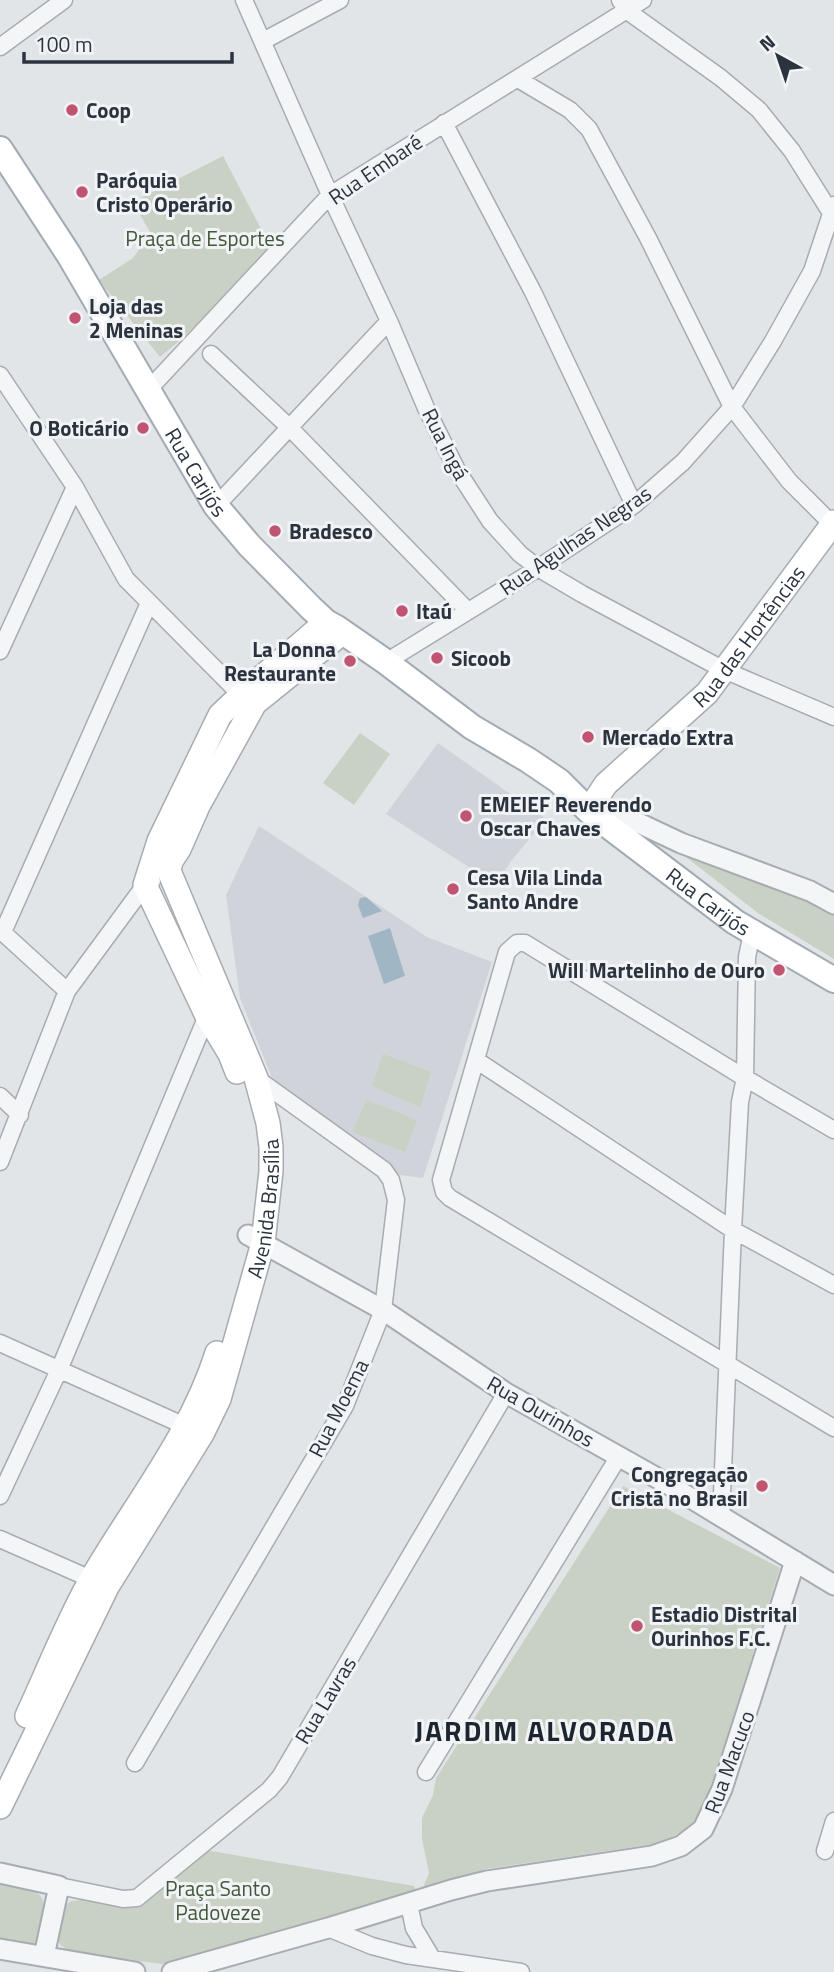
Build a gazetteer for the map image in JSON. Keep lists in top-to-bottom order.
{
  "streets": {
    "main road": ["Rua Carijós", "Rua das Hortências", "Avenida Brasília"],
    "street": [
      "Rua Embaré",
      "Rua Ingá",
      "Rua Agulhas Negras",
      "Rua Moema",
      "Rua Ourinhos",
      "Rua Lavras",
      "Rua Macuco"
    ]
  },
  "crossings": [
    ["Rua Embaré", "Rua Ingá"],
    ["Rua Embaré", "Rua Carijós"],
    ["Rua Ingá", "Rua Agulhas Negras"],
    ["Rua Ingá", "Rua das Hortências"],
    ["Rua Carijós", "Rua Agulhas Negras"],
    ["Rua Carijós", "Rua das Hortências"],
    ["Avenida Brasília", "Rua Moema"],
    ["Avenida Brasília", "Rua Ourinhos"],
    ["Rua Moema", "Rua Ourinhos"],
    ["Rua Ourinhos", "Rua Lavras"],
    ["Rua Ourinhos", "Rua Macuco"]
  ],
  "districts": ["JARDIM ALVORADA"],
  "parks": ["Praça de Esportes", "Praça Santo Padoveze"],
  "places": [
    "Coop",
    "Paróquia Cristo Operário",
    "Loja das 2 Meninas",
    "O Boticário",
    "Bradesco",
    "Itaú",
    "Sicoob",
    "La Donna Restaurante",
    "Mercado Extra",
    "EMEIEF Reverendo Oscar Chaves",
    "Cesa Vila Linda Santo Andre",
    "Will Martelinho de Ouro",
    "Congregação Cristã no Brasil",
    "Estadio Distrital Ourinhos F.C."
  ],
  "scale_bar": "100 m",
  "north": "top left"
}
